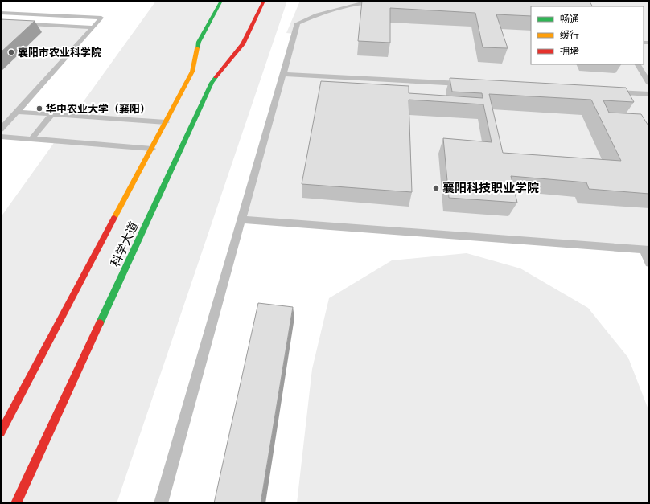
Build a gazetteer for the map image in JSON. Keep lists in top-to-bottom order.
{
  "streets": {
    "main road": ["科学大道"]
  },
  "places": ["襄阳市农业科学院", "华中农业大学（襄阳）", "襄阳科技职业学院"],
  "legend": ["畅通", "缓行", "拥堵"]
}
